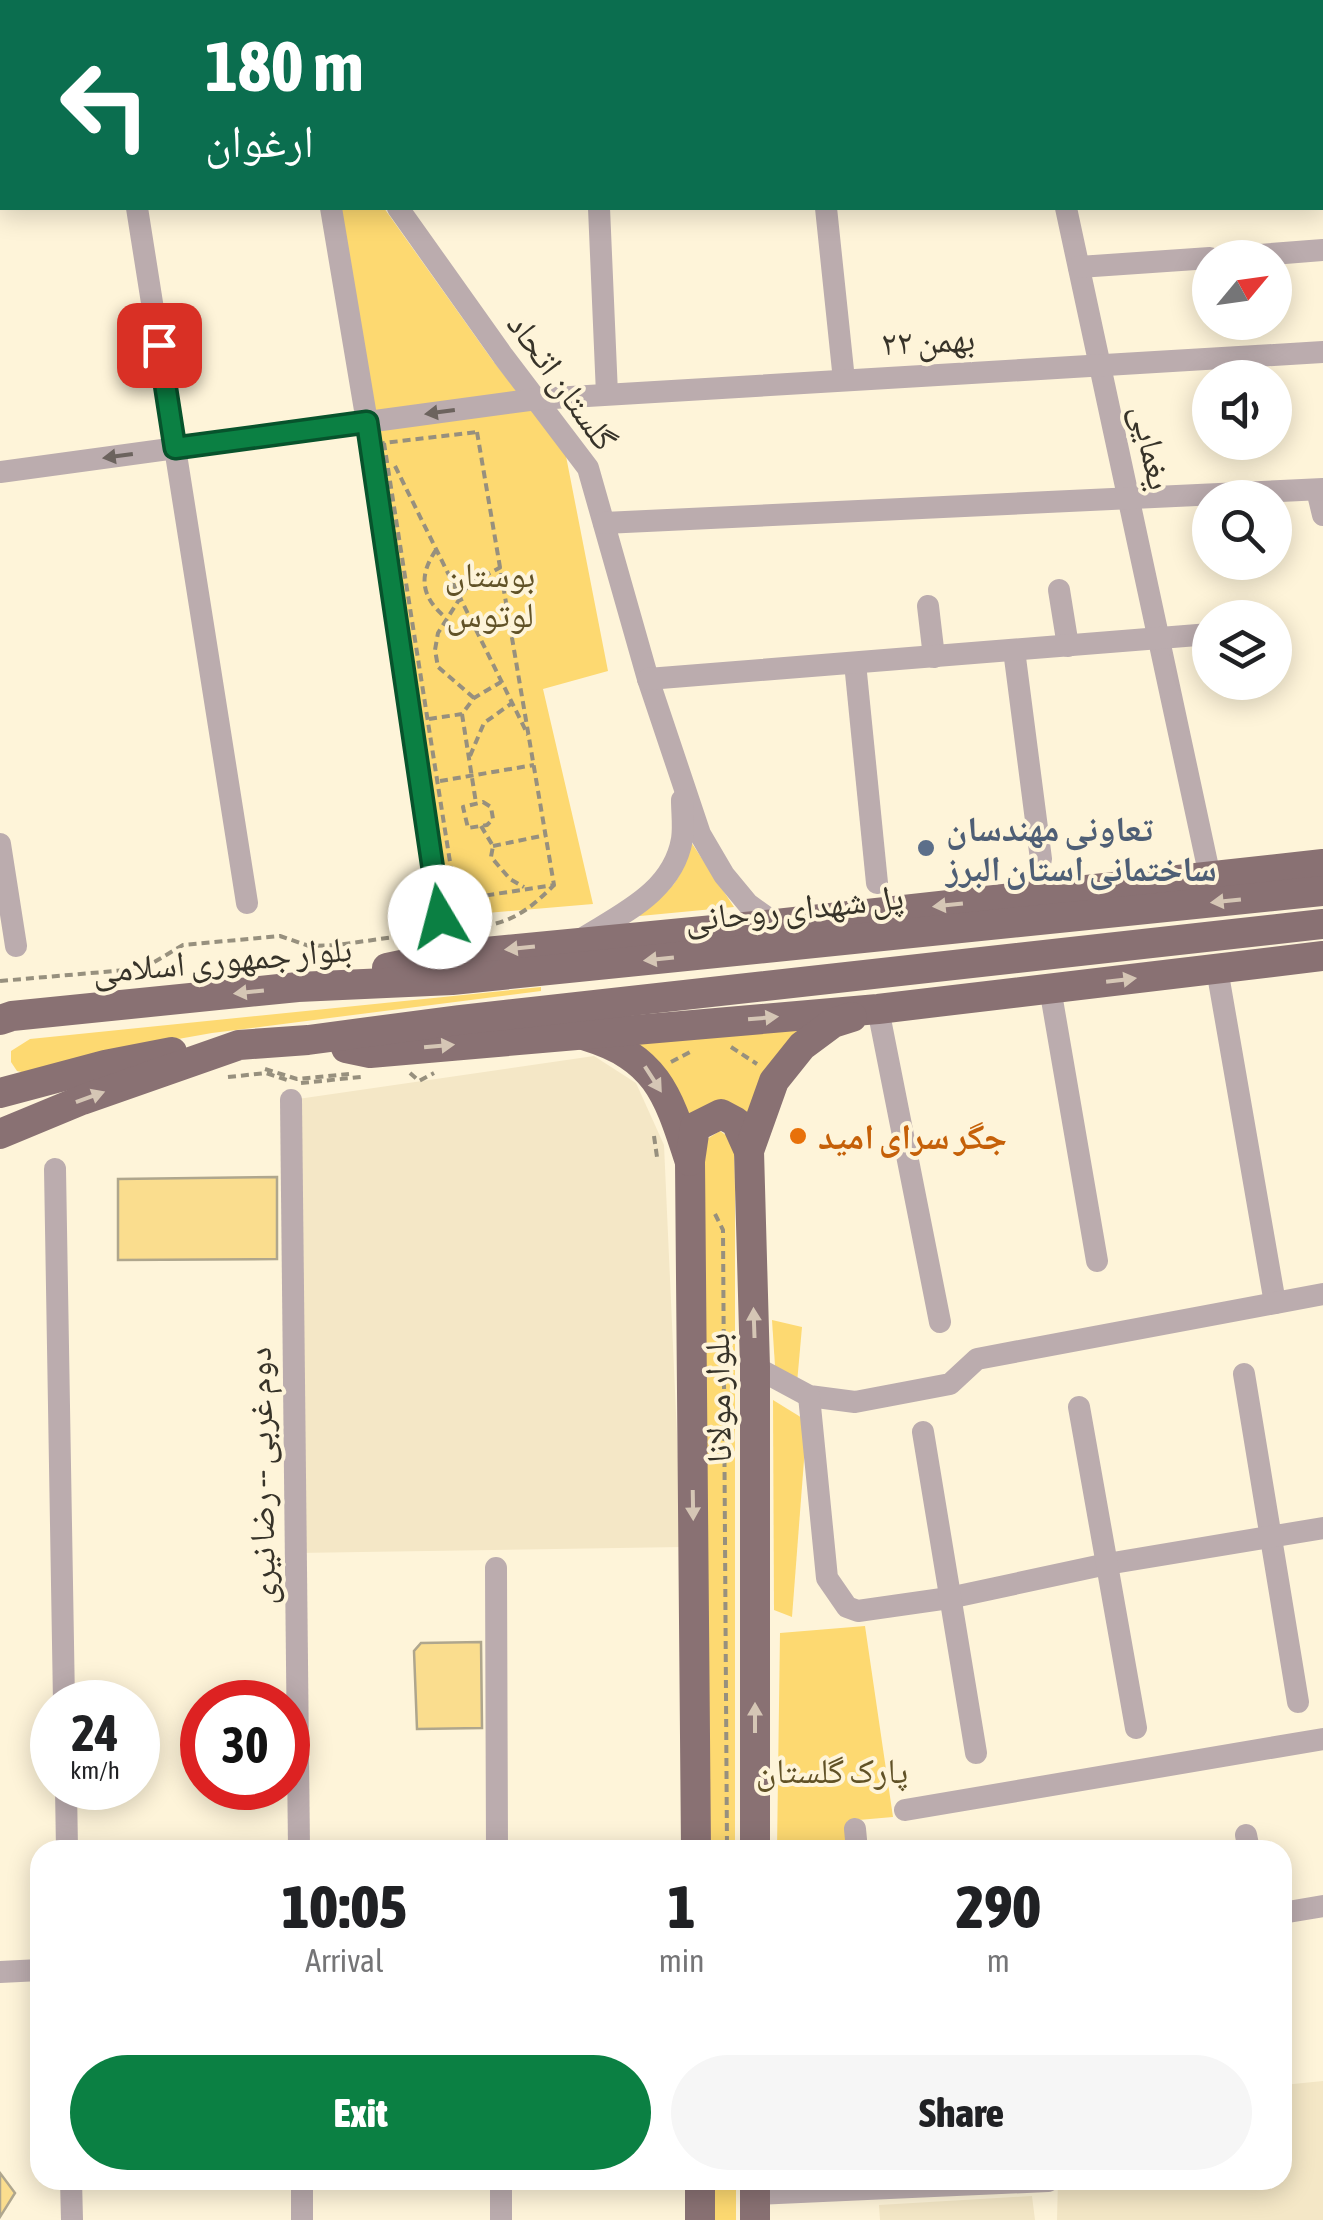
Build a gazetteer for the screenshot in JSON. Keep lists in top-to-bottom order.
{
  "streets": {
    "main road": ["پل شهدای روحانی", "بلوار جمهوری اسلامی", "بلوار مولانا"],
    "street": [
      "۲۲ بهمن",
      "گلستان اتحاد",
      "یغمایی",
      "دوم غربی -- رضا نیری"
    ]
  },
  "crossings": [
    ["۲۲ بهمن", "گلستان اتحاد"],
    ["۲۲ بهمن", "یغمایی"],
    ["پل شهدای روحانی", "بلوار جمهوری اسلامی"]
  ],
  "parks": ["بوستان لوتوس", "پارک گلستان"],
  "places": ["تعاونی مهندسان ساختمانی استان البرز", "جگر سرای امید"],
  "north": "top right",
  "page": {
    "turn": ["180 m", "ارغوان"],
    "speed": "24 km/h",
    "limit": "30",
    "eta": [
      "10:05",
      "Arrival",
      "1",
      "min",
      "290",
      "m"
    ],
    "buttons": ["Exit", "Share"]
  }
}
